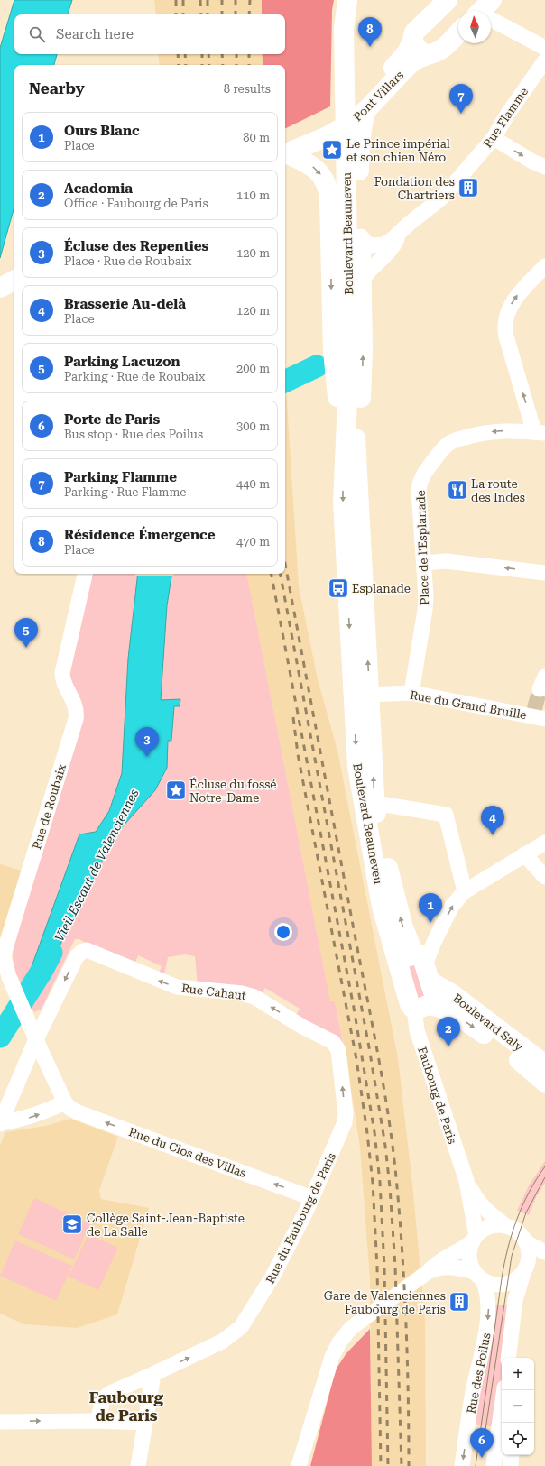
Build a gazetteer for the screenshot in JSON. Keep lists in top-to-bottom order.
{
  "streets": {
    "main road": ["Pont Villars", "Boulevard Beauneveu", "Boulevard Saly"],
    "street": [
      "Rue Flamme",
      "Place de l'Esplanade",
      "Rue du Grand Bruille",
      "Rue de Roubaix",
      "Rue Cahaut",
      "Faubourg de Paris",
      "Rue du Clos des Villas",
      "Rue du Faubourg de Paris",
      "Rue des Poilus"
    ]
  },
  "crossings": [
    ["Boulevard Beauneveu", "Rue du Grand Bruille"],
    ["Boulevard Beauneveu", "Boulevard Saly"],
    ["Place de l'Esplanade", "Rue du Grand Bruille"],
    ["Rue de Roubaix", "Rue Cahaut"],
    ["Rue de Roubaix", "Rue du Clos des Villas"],
    ["Rue Cahaut", "Rue du Clos des Villas"],
    ["Rue Cahaut", "Rue du Faubourg de Paris"],
    ["Boulevard Saly", "Faubourg de Paris"],
    ["Faubourg de Paris", "Rue des Poilus"],
    ["Rue du Clos des Villas", "Rue du Faubourg de Paris"]
  ],
  "one_way": ["Rue du Clos des Villas"],
  "districts": ["Faubourg de Paris"],
  "water": ["Vieil Escaut de Valenciennes"],
  "places": {
    "place": ["Le Prince impérial et son chien Néro", "Écluse du fossé Notre-Dame"],
    "building": ["Fondation des Chartriers", "Gare de Valenciennes Faubourg de Paris"],
    "restaurant": ["La route des Indes"],
    "bus stop": ["Esplanade"],
    "school or university": ["Collège Saint-Jean-Baptiste de La Salle"]
  },
  "north": "top",
  "page": {
    "search": "Search here",
    "pins": [
      "8",
      "7",
      "5",
      "3",
      "4",
      "1",
      "2",
      "6"
    ],
    "heading": ["Nearby", "8 results"],
    "list": [
      {
        "mark": "1",
        "name": "Ours Blanc",
        "note": "Place",
        "value": "80 m"
      },
      {
        "mark": "2",
        "name": "Acadomia",
        "note": "Office · Faubourg de Paris",
        "value": "110 m"
      },
      {
        "mark": "3",
        "name": "Écluse des Repenties",
        "note": "Place · Rue de Roubaix",
        "value": "120 m"
      },
      {
        "mark": "4",
        "name": "Brasserie Au-delà",
        "note": "Place",
        "value": "120 m"
      },
      {
        "mark": "5",
        "name": "Parking Lacuzon",
        "note": "Parking · Rue de Roubaix",
        "value": "200 m"
      },
      {
        "mark": "6",
        "name": "Porte de Paris",
        "note": "Bus stop · Rue des Poilus",
        "value": "300 m"
      },
      {
        "mark": "7",
        "name": "Parking Flamme",
        "note": "Parking · Rue Flamme",
        "value": "440 m"
      },
      {
        "mark": "8",
        "name": "Résidence Émergence",
        "note": "Place",
        "value": "470 m"
      }
    ],
    "map_buttons": ["+", "−"]
  }
}
